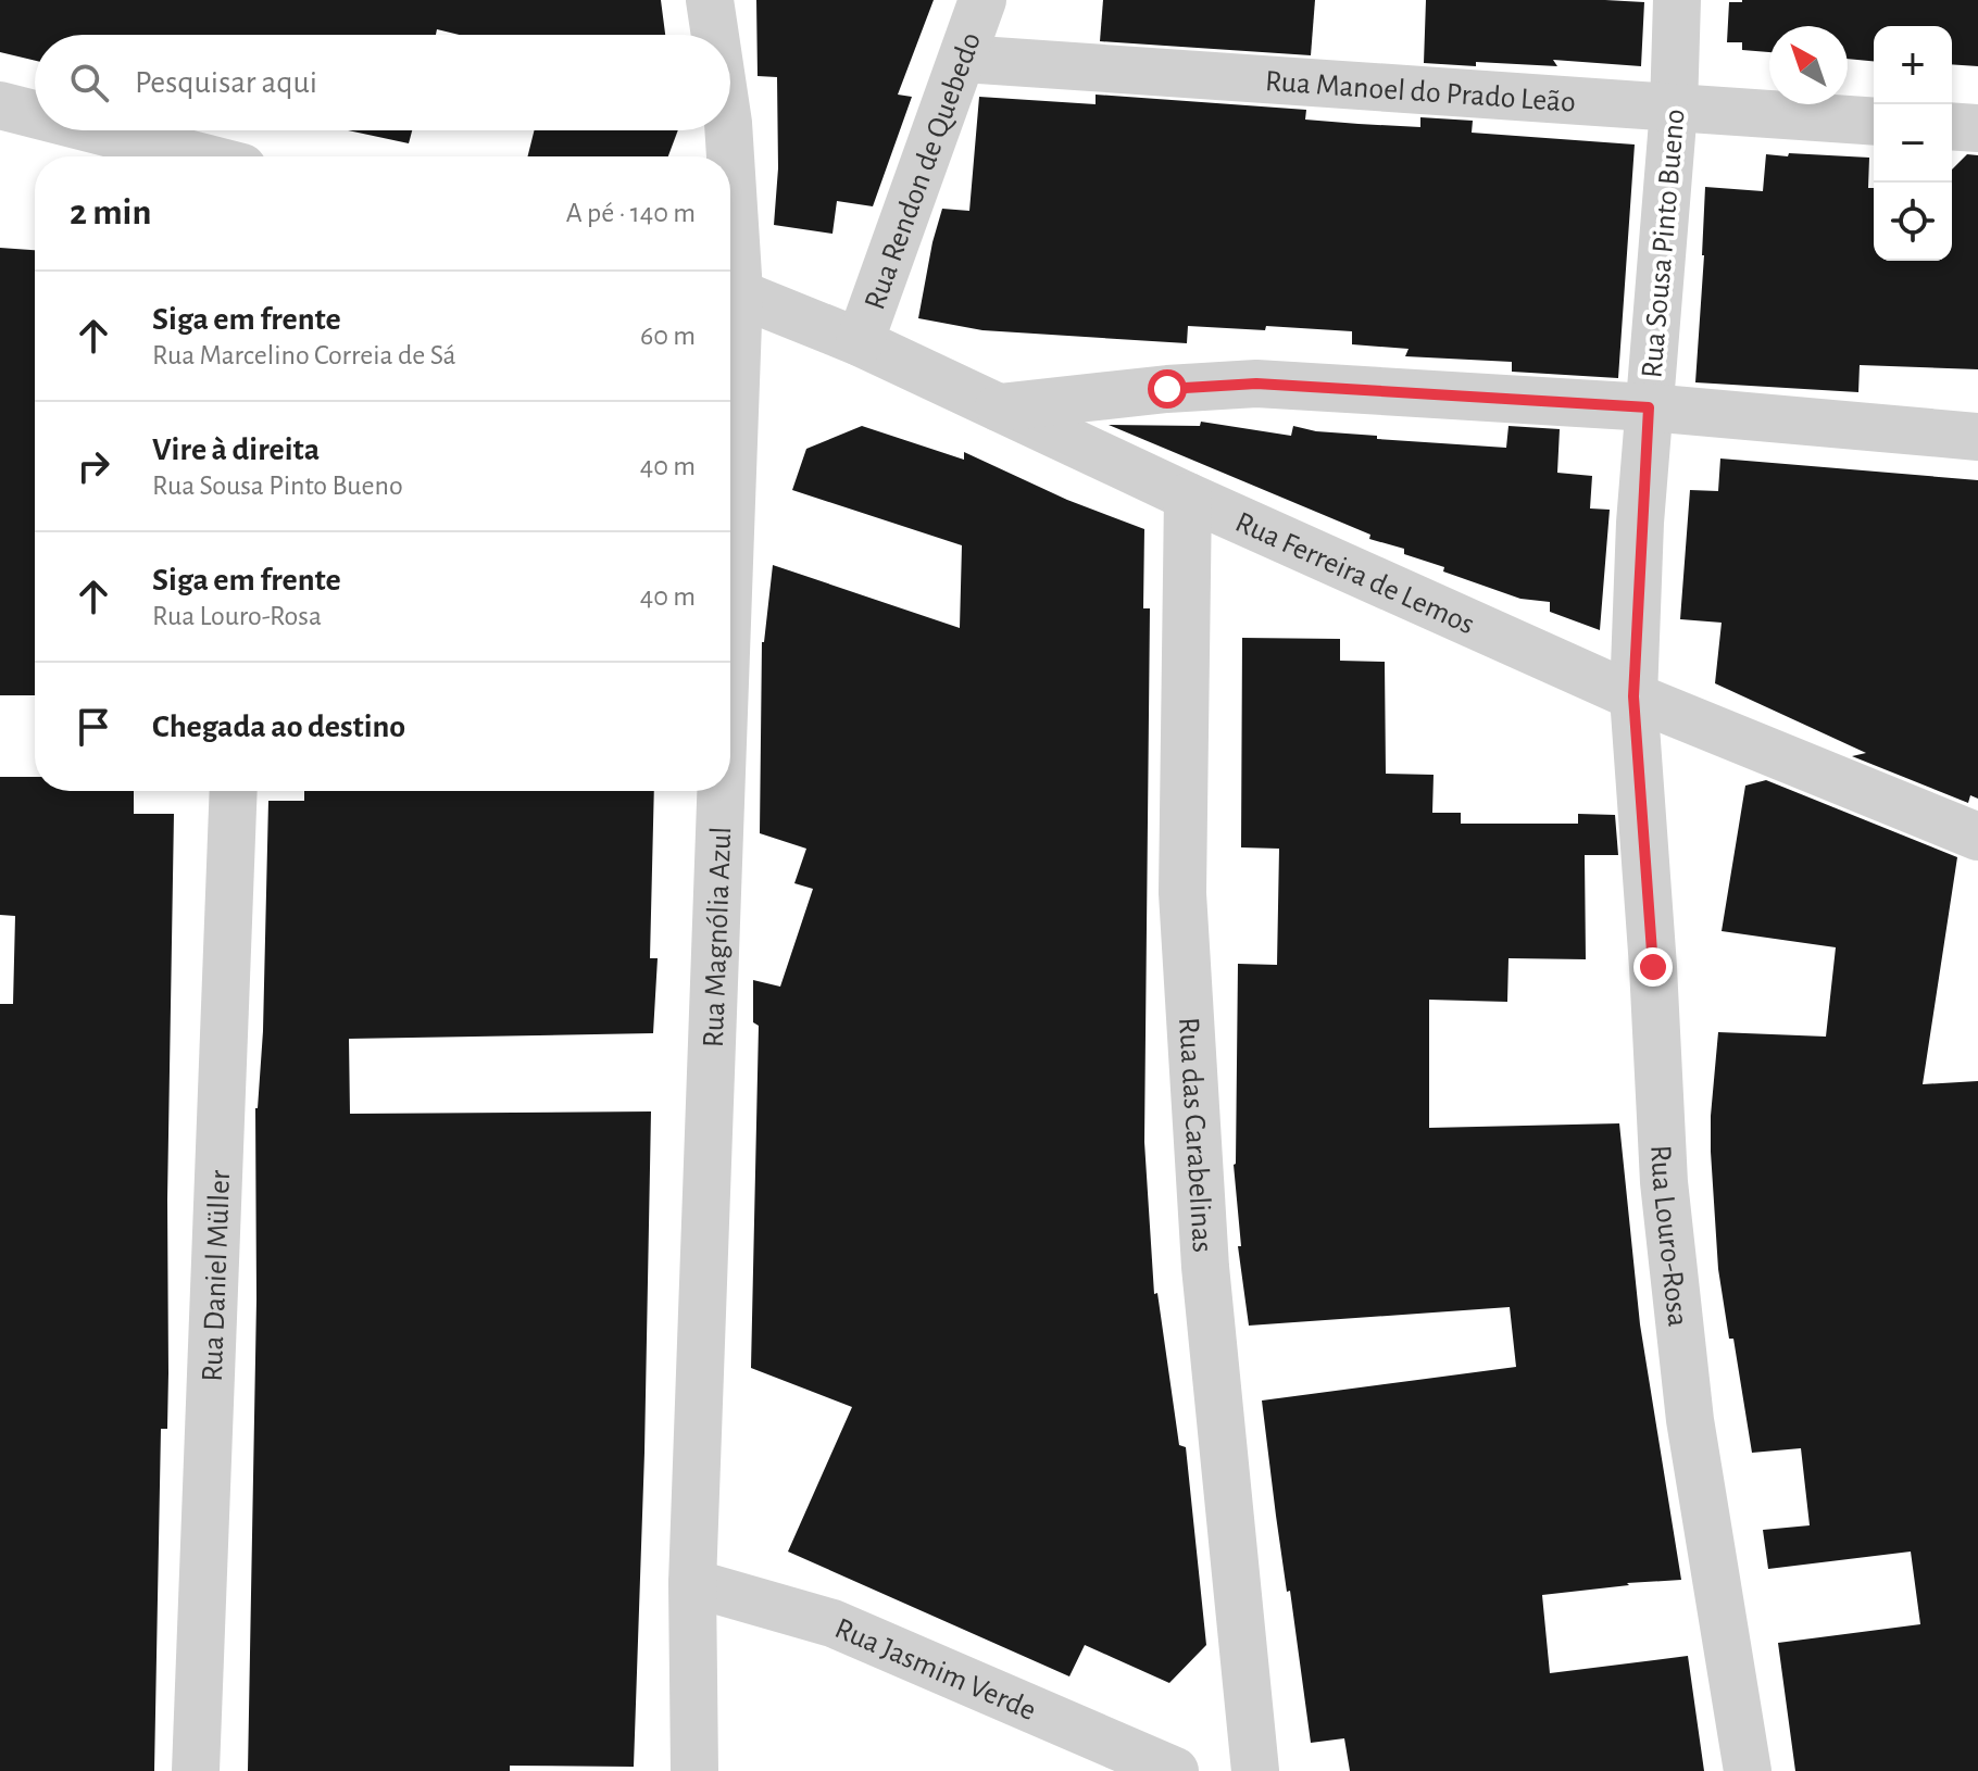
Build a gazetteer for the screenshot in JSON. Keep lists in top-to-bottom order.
{
  "streets": {
    "street": [
      "Rua Manoel do Prado Leão",
      "Rua Rendon de Quebedo",
      "Rua Sousa Pinto Bueno",
      "Rua Ferreira de Lemos",
      "Rua Magnólia Azul",
      "Rua das Carabelinas",
      "Rua Louro-Rosa",
      "Rua Daniel Müller",
      "Rua Jasmim Verde"
    ]
  },
  "crossings": [
    ["Rua Manoel do Prado Leão", "Rua Rendon de Quebedo"],
    ["Rua Manoel do Prado Leão", "Rua Sousa Pinto Bueno"],
    ["Rua Rendon de Quebedo", "Rua Ferreira de Lemos"],
    ["Rua Sousa Pinto Bueno", "Rua Ferreira de Lemos"],
    ["Rua Sousa Pinto Bueno", "Rua Louro-Rosa"],
    ["Rua Ferreira de Lemos", "Rua das Carabelinas"],
    ["Rua Ferreira de Lemos", "Rua Louro-Rosa"],
    ["Rua Magnólia Azul", "Rua Jasmim Verde"]
  ],
  "north": "top left",
  "page": {
    "map_buttons": ["+", "−"],
    "search": "Pesquisar aqui",
    "heading": ["2 min", "A pé · 140 m"],
    "list": [
      ["Siga em frente", "Rua Marcelino Correia de Sá", "60 m"],
      ["Vire à direita", "Rua Sousa Pinto Bueno", "40 m"],
      ["Siga em frente", "Rua Louro-Rosa", "40 m"],
      "Chegada ao destino"
    ]
  }
}
